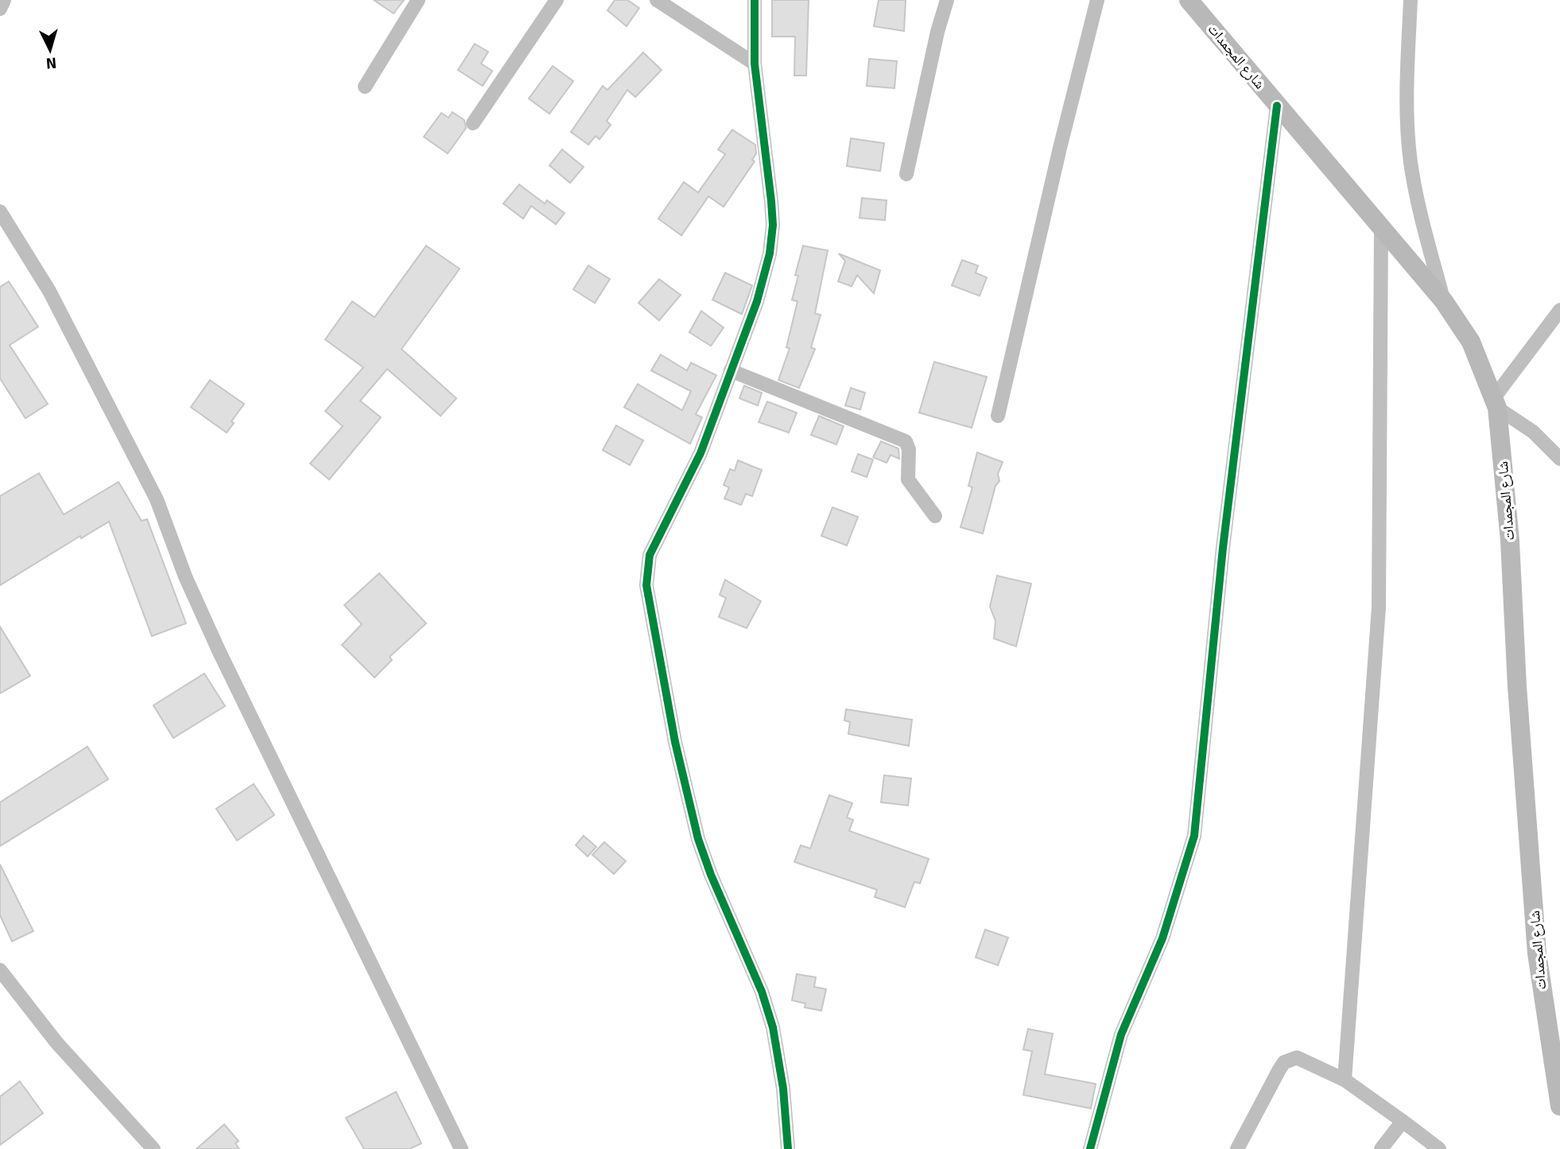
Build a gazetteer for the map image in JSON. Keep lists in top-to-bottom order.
{
  "streets": {
    "main road": ["شارع المجمدات"]
  },
  "north": "bottom"
}
